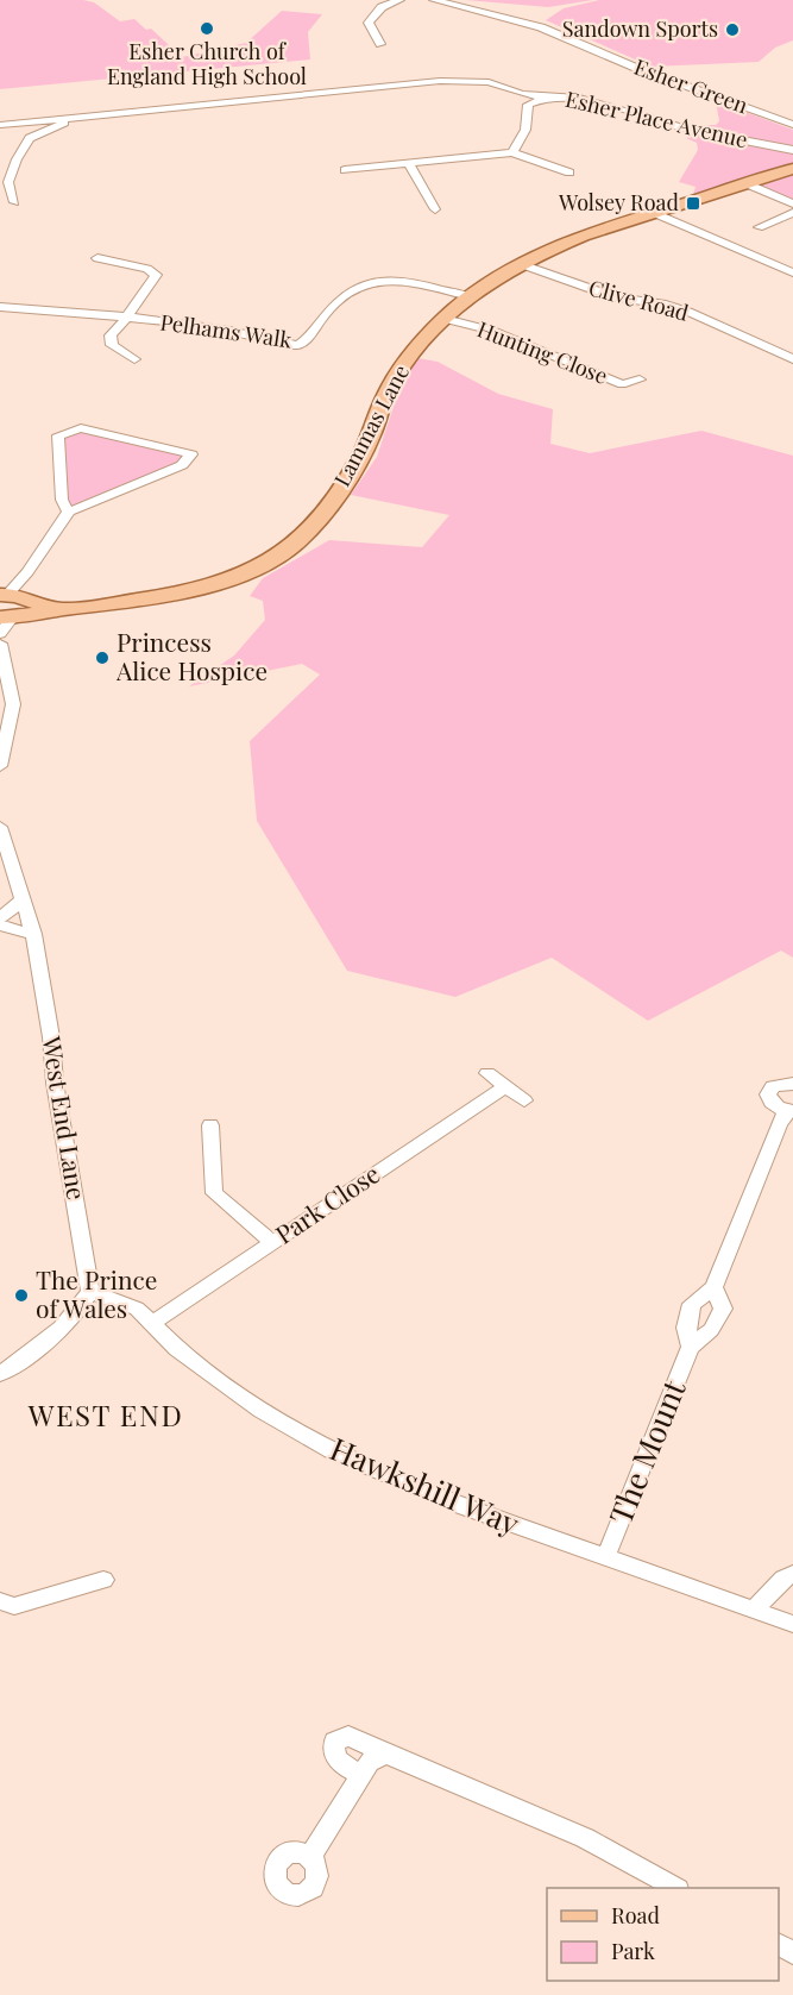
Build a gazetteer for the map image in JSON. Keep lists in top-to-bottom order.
{
  "streets": {
    "main road": ["Lammas Lane"],
    "street": [
      "Esher Green",
      "Esher Place Avenue",
      "Clive Road",
      "Pelhams Walk",
      "Hunting Close",
      "West End Lane",
      "Park Close",
      "The Mount",
      "Hawkshill Way"
    ]
  },
  "crossings": [
    ["Clive Road", "Lammas Lane"],
    ["Pelhams Walk", "Lammas Lane"],
    ["Hunting Close", "Lammas Lane"],
    ["West End Lane", "Hawkshill Way"],
    ["Park Close", "Hawkshill Way"],
    ["The Mount", "Hawkshill Way"]
  ],
  "districts": ["WEST END"],
  "places": {
    "other": [
      "Esher Church of England High School",
      "Sandown Sports",
      "Princess Alice Hospice",
      "The Prince of Wales"
    ],
    "transit": ["Wolsey Road"]
  },
  "legend": ["Road", "Park"]
}
